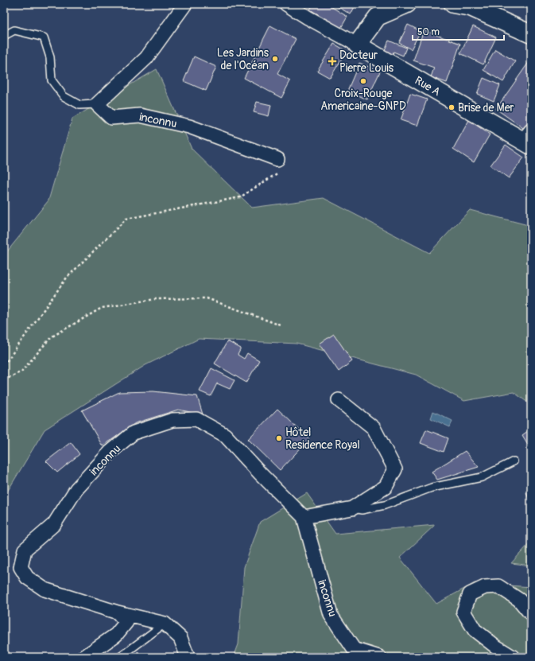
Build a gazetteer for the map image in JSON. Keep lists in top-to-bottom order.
{
  "streets": {
    "street": ["Rue A", "inconnu"]
  },
  "places": {
    "other": [
      "Les Jardins de l'Océan",
      "Croix-Rouge Americaine-GNPD",
      "Brise de Mer",
      "Hôtel Residence Royal"
    ],
    "health": ["Docteur Pierre Louis"]
  },
  "scale_bar": "50 m"
}
